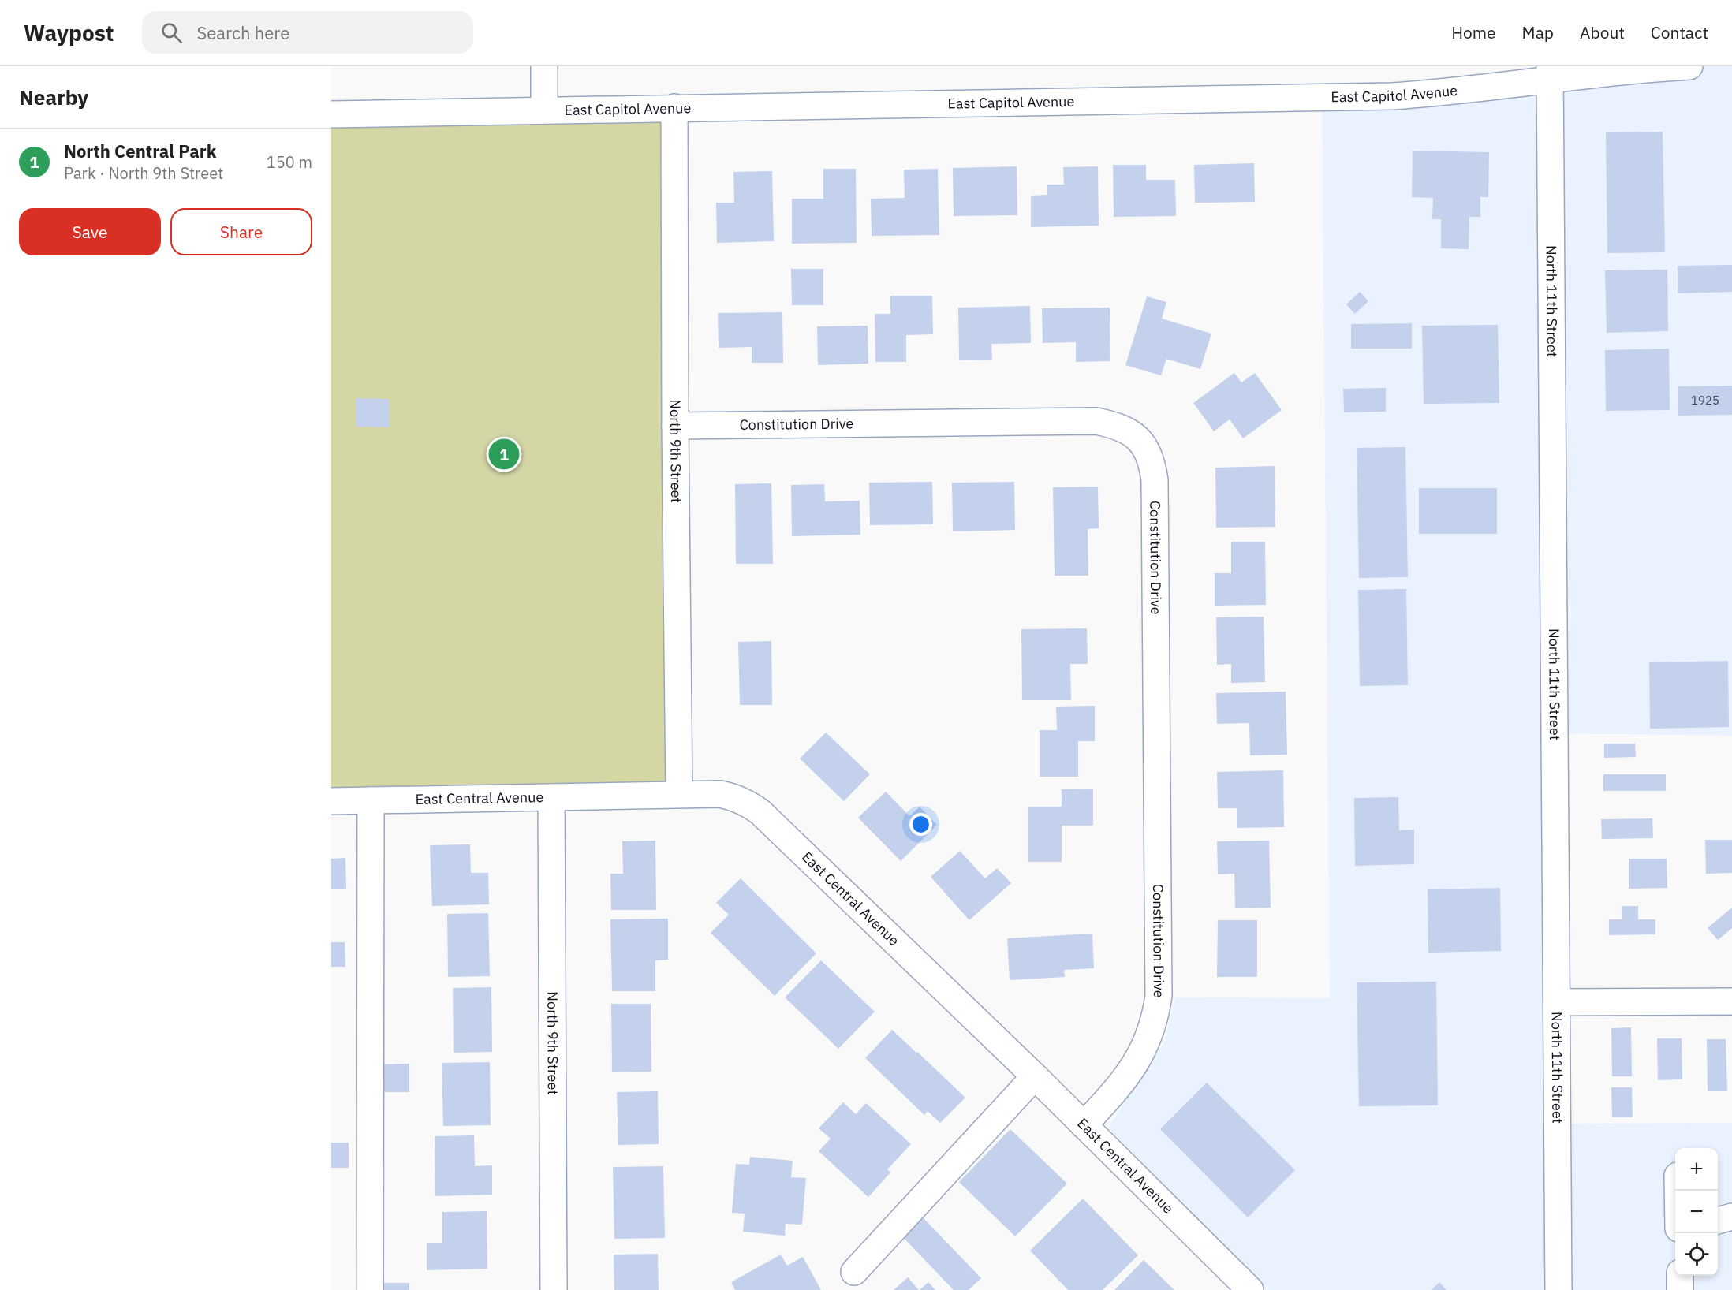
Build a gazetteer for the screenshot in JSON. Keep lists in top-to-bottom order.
{
  "streets": {
    "street": [
      "East Capitol Avenue",
      "North 11th Street",
      "Constitution Drive",
      "North 9th Street",
      "East Central Avenue"
    ]
  },
  "crossings": [
    ["East Capitol Avenue", "North 11th Street"],
    ["East Capitol Avenue", "North 9th Street"],
    ["Constitution Drive", "North 9th Street"],
    ["Constitution Drive", "East Central Avenue"],
    ["North 9th Street", "East Central Avenue"]
  ],
  "house_numbers": ["1925"],
  "page": {
    "header": "Waypost",
    "search": "Search here",
    "nav": [
      "Home",
      "Map",
      "About",
      "Contact"
    ],
    "heading": "Nearby",
    "list": [
      {
        "mark": "1",
        "name": "North Central Park",
        "note": "Park · North 9th Street",
        "value": "150 m"
      }
    ],
    "buttons": ["Save", "Share"],
    "pins": "1",
    "map_buttons": ["+", "−"]
  }
}
